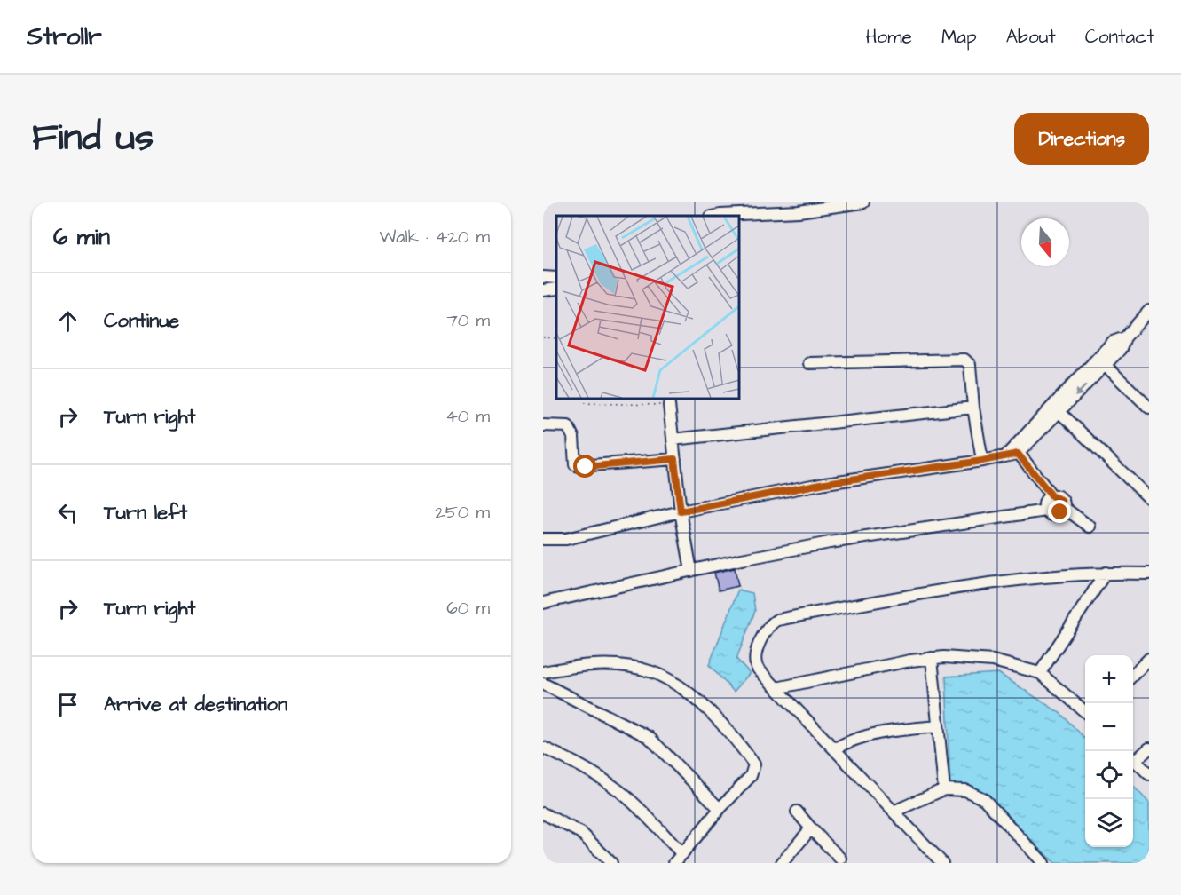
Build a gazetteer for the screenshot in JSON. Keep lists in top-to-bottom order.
{
  "north": "bottom",
  "page": {
    "header": "Strollr",
    "nav": [
      "Home",
      "Map",
      "About",
      "Contact"
    ],
    "title": "Find us",
    "buttons": "Directions",
    "heading": ["6 min", "Walk · 420 m"],
    "list": [
      ["Continue", "70 m"],
      ["Turn right", "40 m"],
      ["Turn left", "250 m"],
      ["Turn right", "60 m"],
      "Arrive at destination"
    ],
    "map_buttons": ["+", "−"]
  }
}
